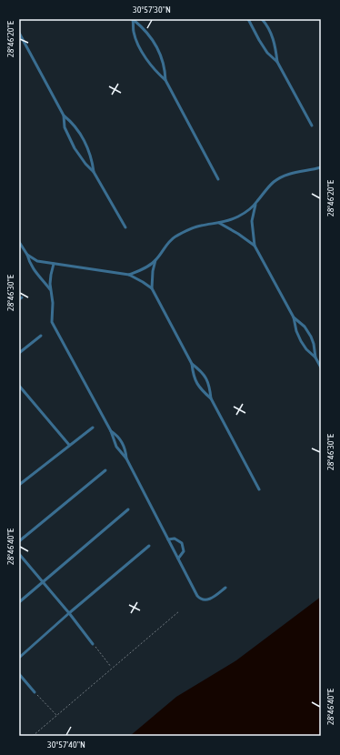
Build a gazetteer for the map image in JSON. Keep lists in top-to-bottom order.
{
  "coordinates": [
    "30°57'30\"N",
    "28°46'20\"E",
    "28°46'30\"E",
    "28°46'40\"E",
    "30°57'40\"N"
  ]
}
